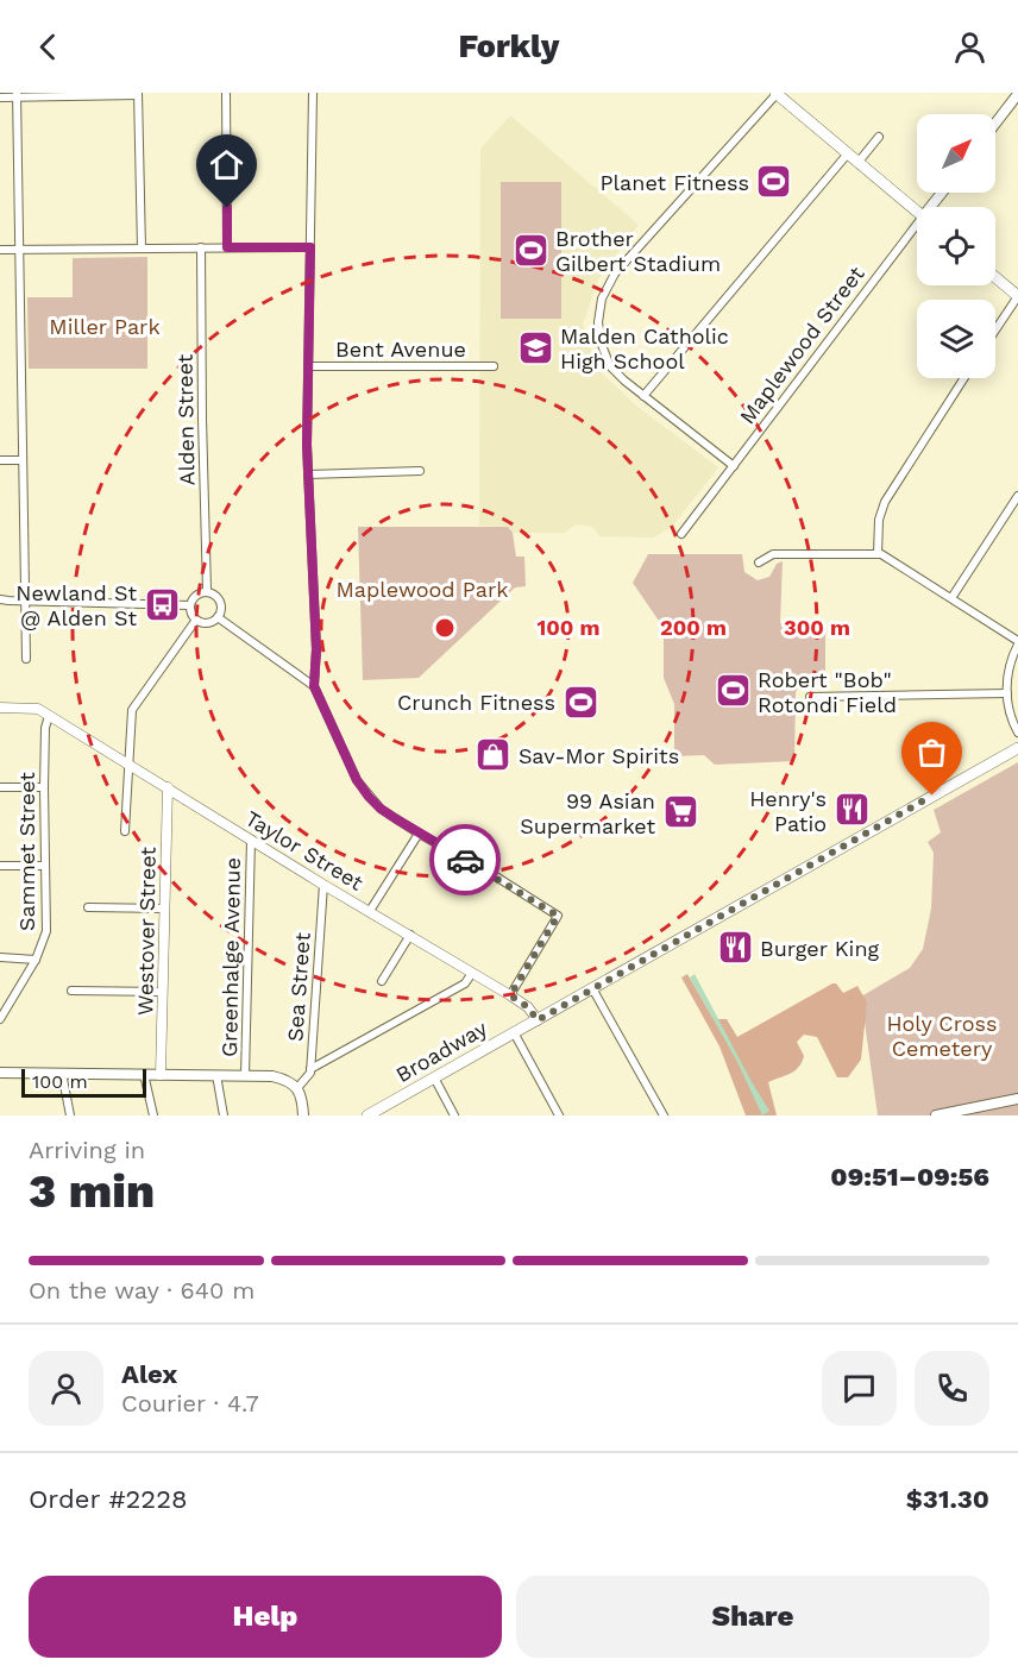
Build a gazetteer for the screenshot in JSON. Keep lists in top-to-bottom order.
{
  "streets": {
    "main road": ["Broadway"],
    "street": [
      "Maplewood Street",
      "Bent Avenue",
      "Alden Street",
      "Taylor Street",
      "Sammet Street",
      "Westover Street",
      "Greenhalge Avenue",
      "Sea Street"
    ]
  },
  "crossings": [
    ["Taylor Street", "Sammet Street"],
    ["Taylor Street", "Westover Street"],
    ["Taylor Street", "Greenhalge Avenue"],
    ["Taylor Street", "Sea Street"],
    ["Taylor Street", "Broadway"]
  ],
  "parks": ["Miller Park", "Maplewood Park", "Holy Cross Cemetery"],
  "places": {
    "sports": [
      "Planet Fitness",
      "Brother Gilbert Stadium",
      "Robert \"Bob\" Rotondi Field",
      "Crunch Fitness"
    ],
    "school or university": ["Malden Catholic High School"],
    "bus stop": ["Newland St @ Alden St"],
    "shop": ["Sav-Mor Spirits"],
    "restaurant": ["Henry's Patio", "Burger King"],
    "supermarket": ["99 Asian Supermarket"]
  },
  "scale_bar": "100 m",
  "north": "top right",
  "page": {
    "header": "Forkly",
    "scale": "100 m",
    "heading": ["3 min", "Arriving in", "09:51–09:56"],
    "panel": [
      "Alex",
      "Courier · 4.7",
      "Order #2228",
      "$31.30"
    ],
    "bar": "On the way · 640 m",
    "buttons": ["Help", "Share"]
  },
  "rings": ["100 m", "200 m", "300 m"]
}
